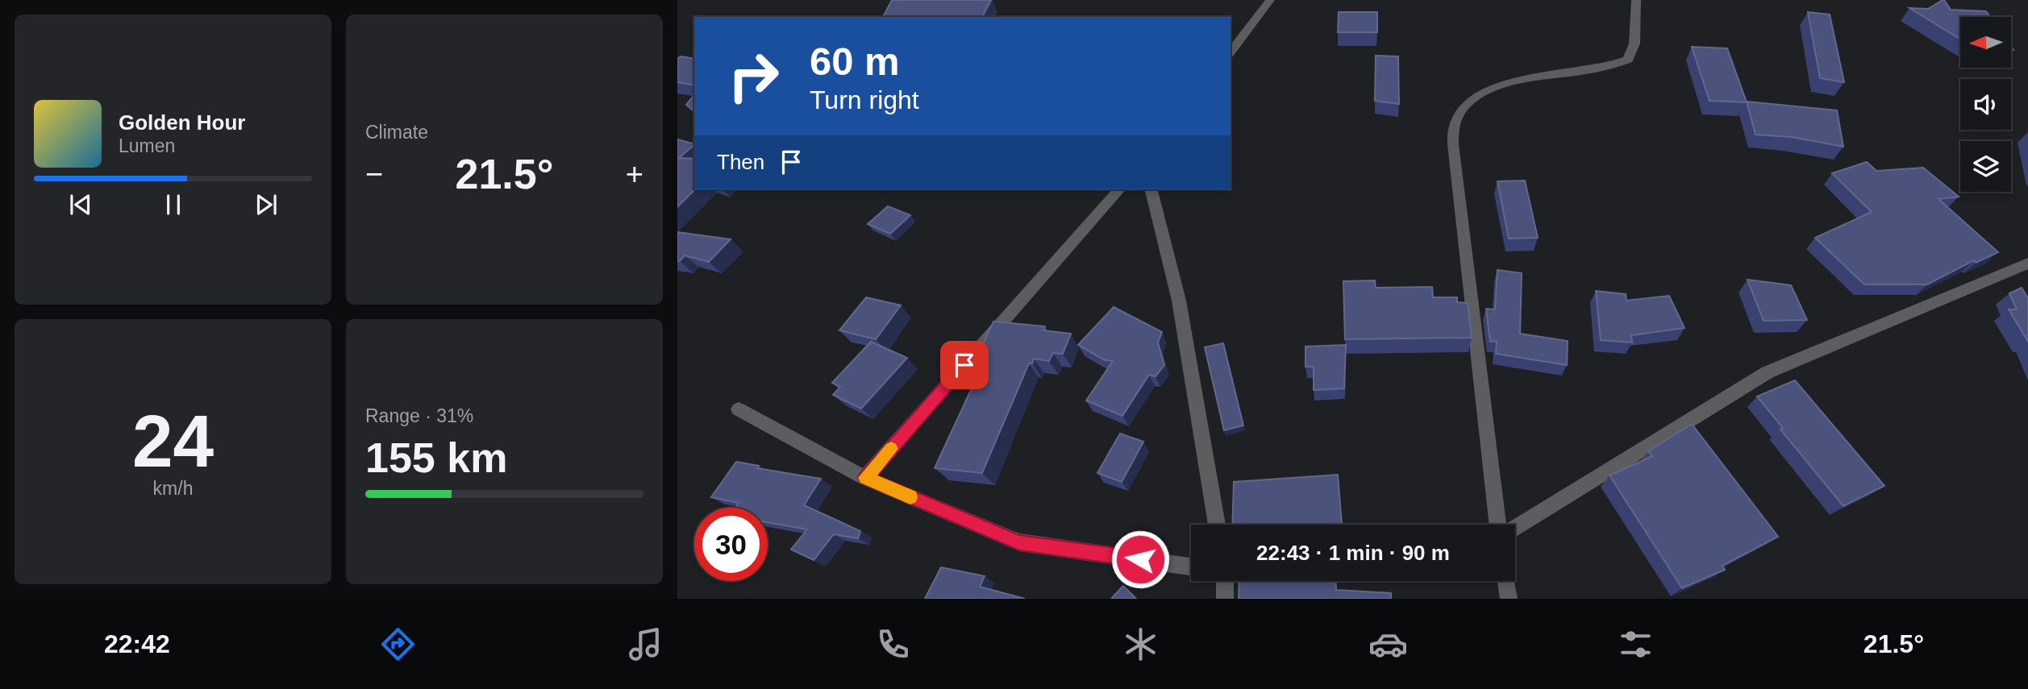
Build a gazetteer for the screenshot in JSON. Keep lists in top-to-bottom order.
{
  "north": "left",
  "page": {
    "tile": [
      "Climate",
      ["24", "km/h"],
      ["Range · 31%", "155 km"]
    ],
    "turn": ["60 m", "Turn right"],
    "song": ["Golden Hour", "Lumen"],
    "then": "Then",
    "heat": ["−", "21.5°", "+"],
    "limit": "30",
    "trip": "22:43 · 1 min · 90 m",
    "tabs": ["22:42", "21.5°"]
  }
}
